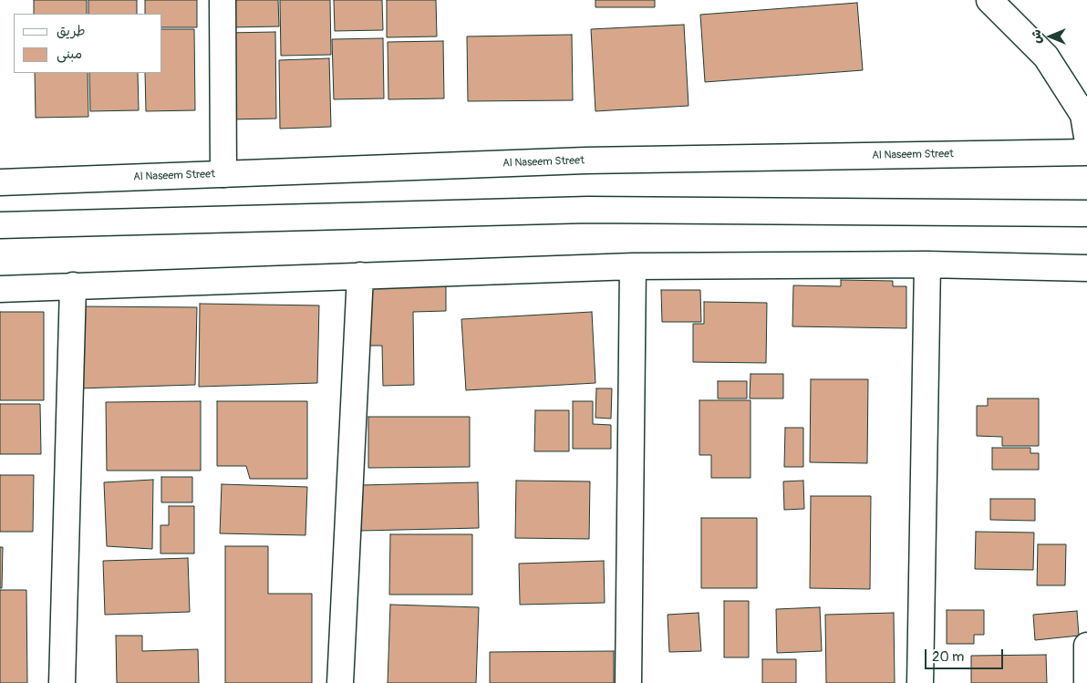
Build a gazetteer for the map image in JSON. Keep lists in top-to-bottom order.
{
  "streets": {
    "street": ["Al Naseem Street"]
  },
  "legend": ["طريق", "مبنى"],
  "scale_bar": "20 m",
  "north": "left"
}
